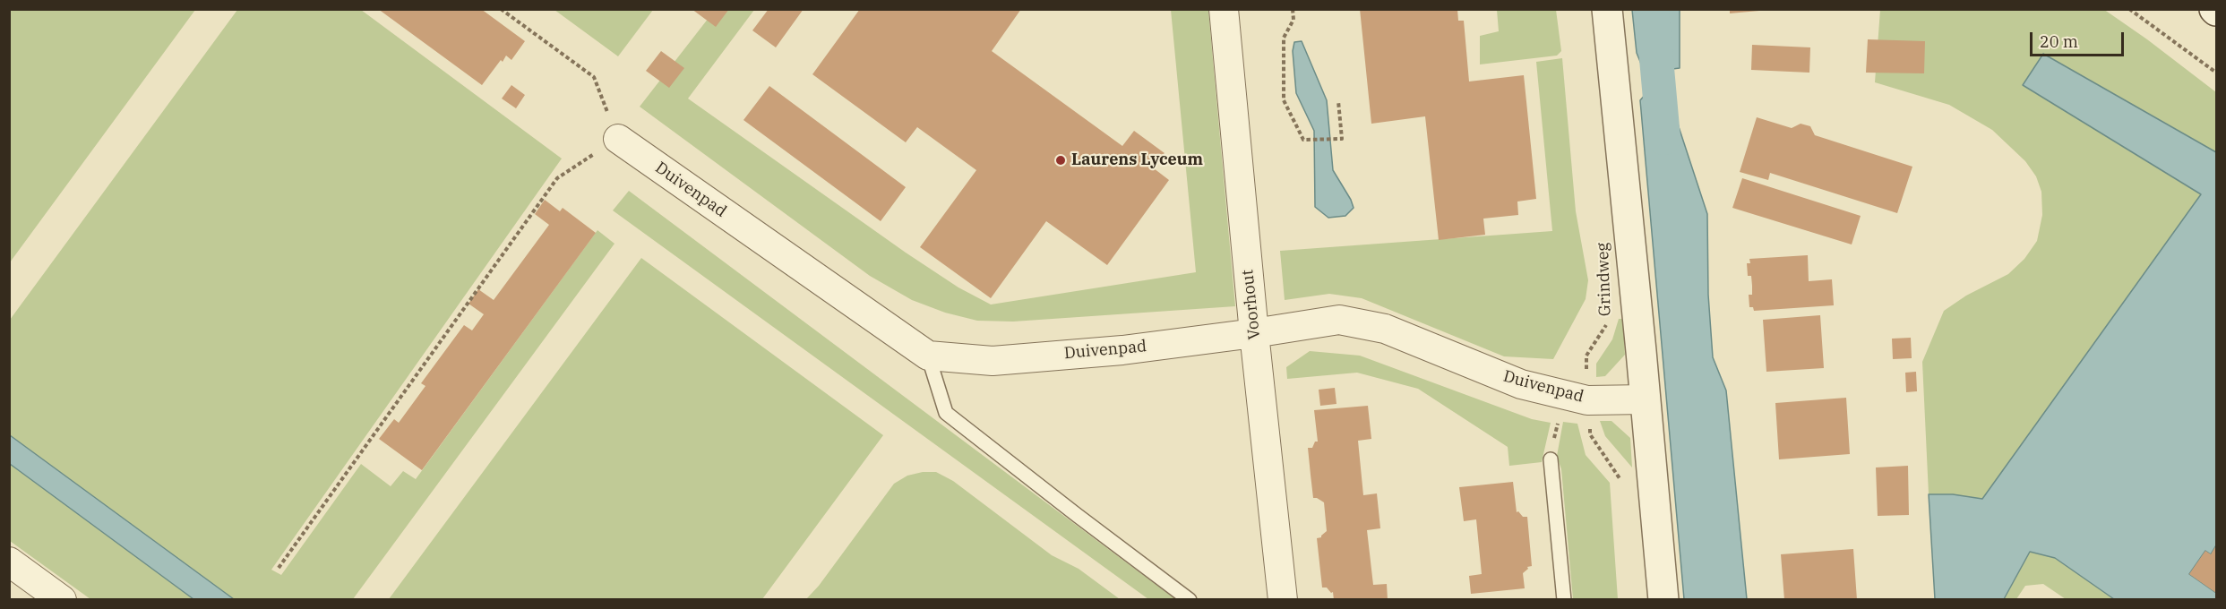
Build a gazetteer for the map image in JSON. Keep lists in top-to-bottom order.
{
  "streets": {
    "street": ["Duivenpad", "Grindweg", "Voorhout"]
  },
  "crossings": [
    ["Duivenpad", "Grindweg"],
    ["Duivenpad", "Voorhout"]
  ],
  "places": ["Laurens Lyceum"],
  "scale_bar": "20 m"
}
